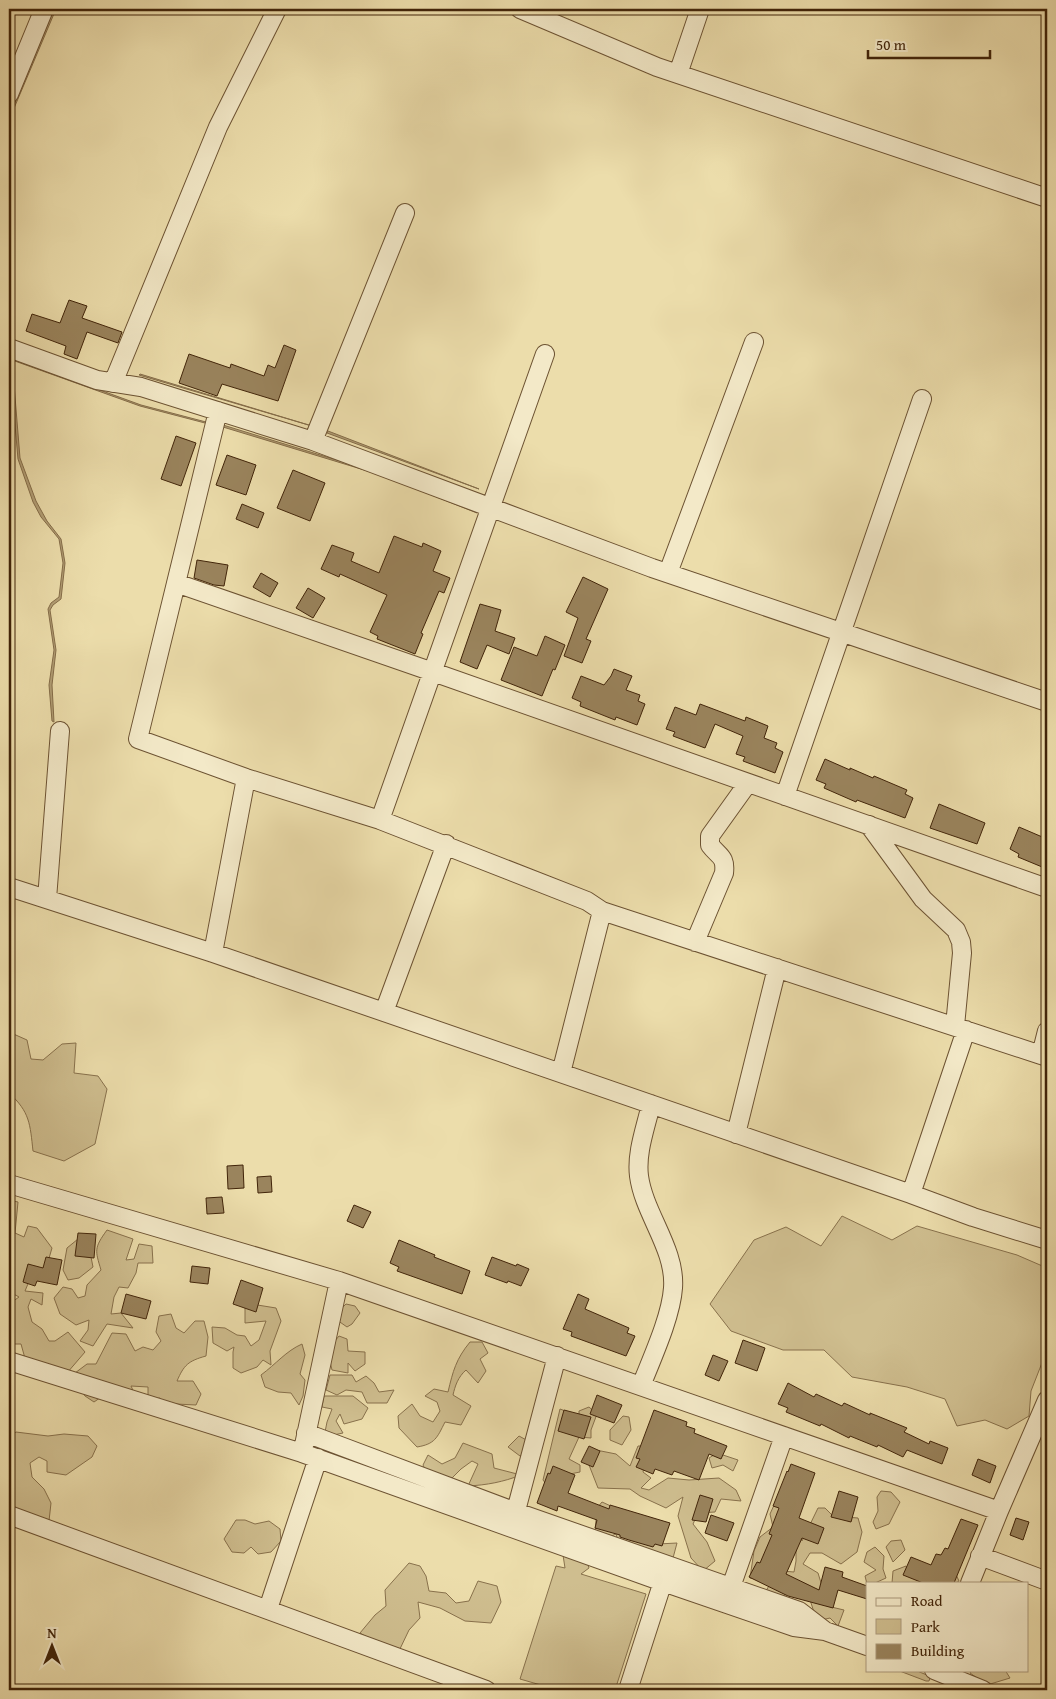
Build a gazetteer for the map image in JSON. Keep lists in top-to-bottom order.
{
  "legend": ["Road", "Park", "Building"],
  "scale_bar": "50 m",
  "north": "top"
}
